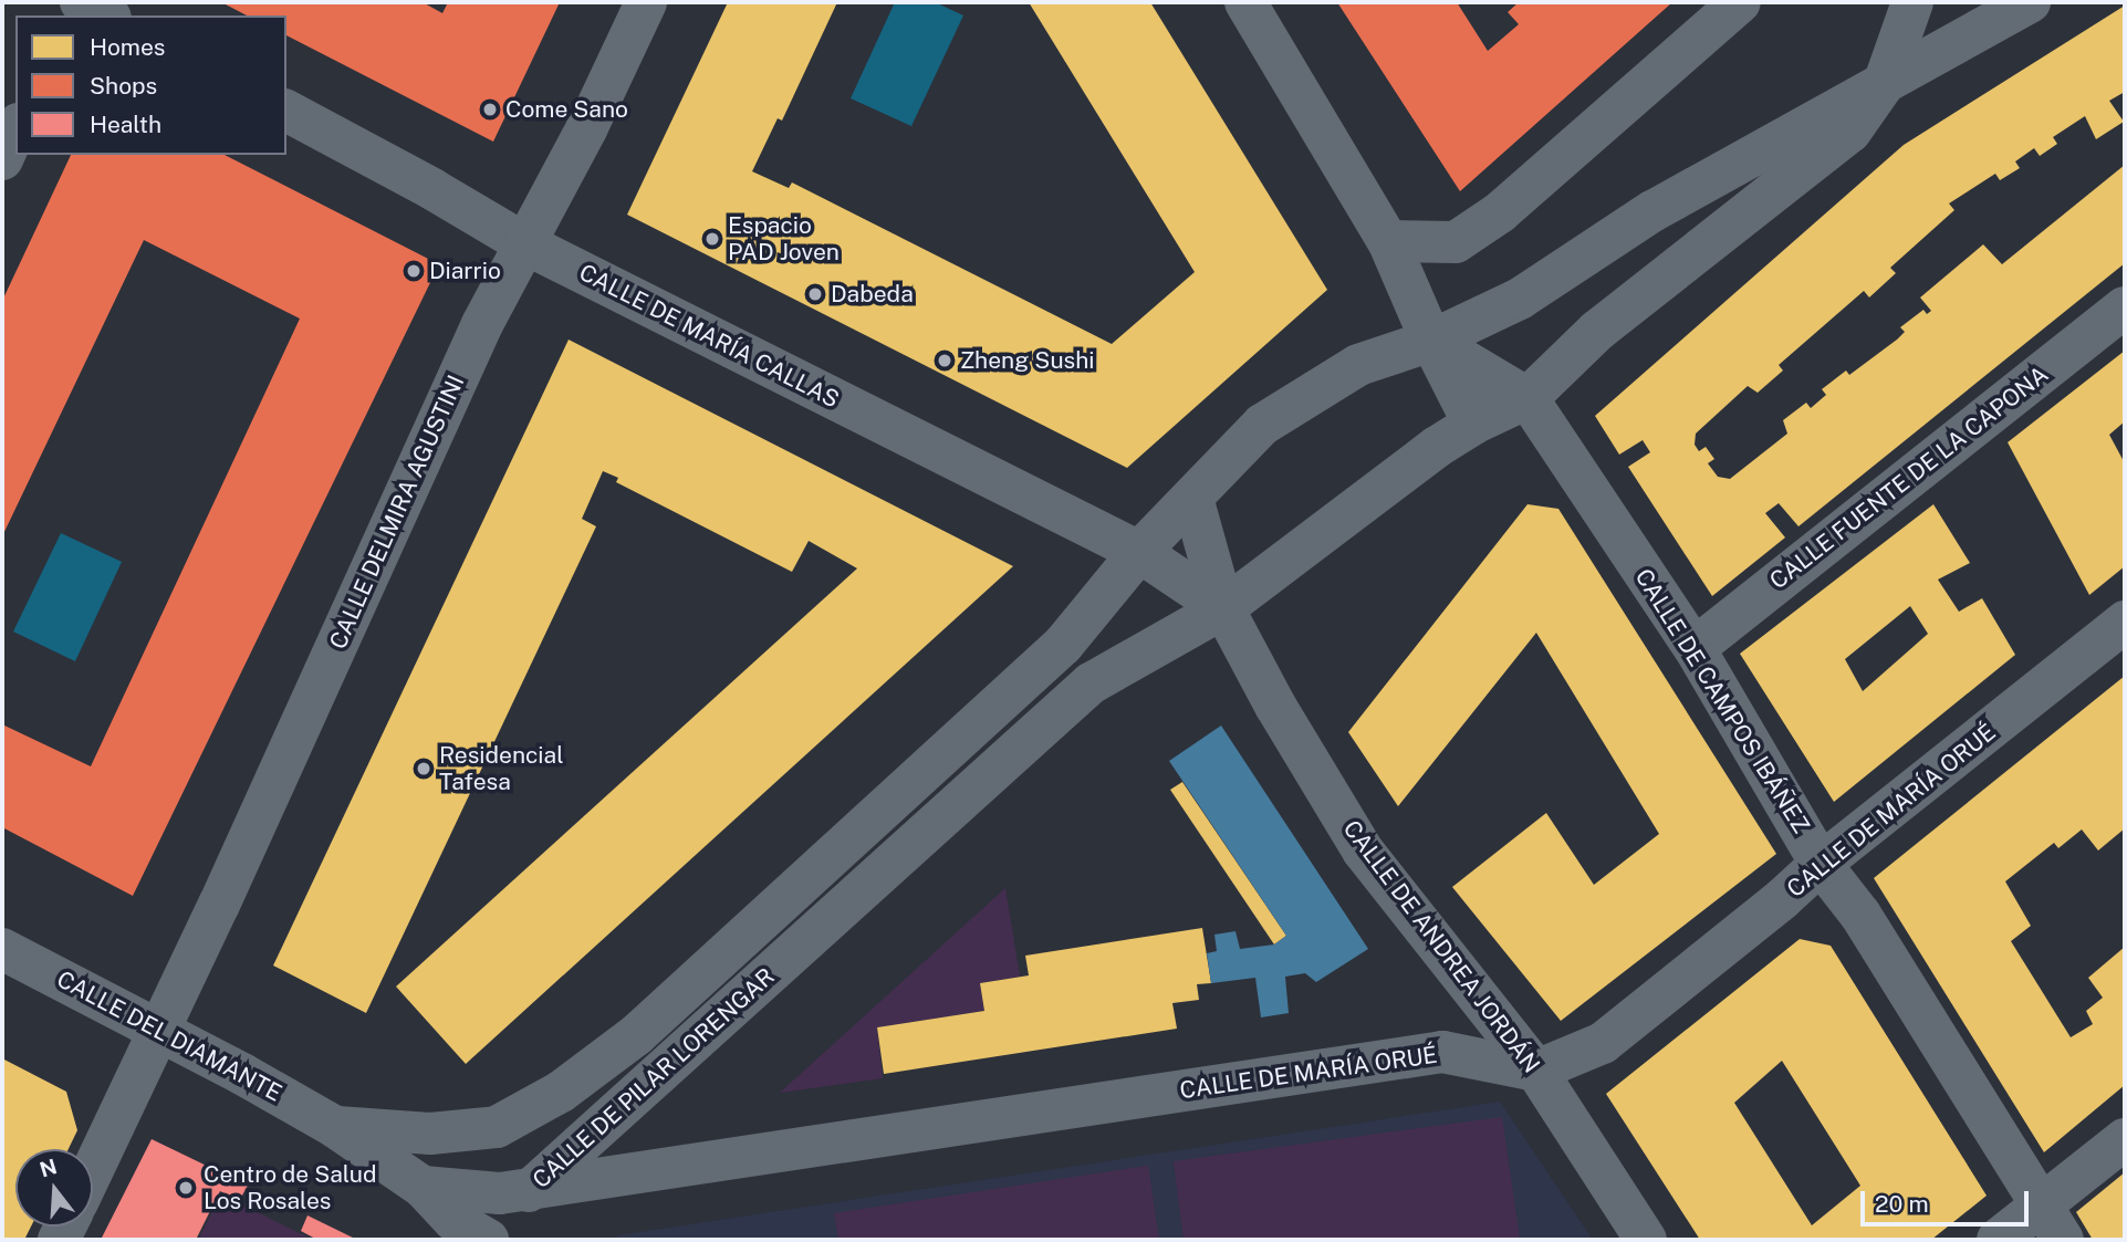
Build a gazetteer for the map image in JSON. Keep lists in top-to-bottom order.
{
  "streets": {
    "street": [
      "CALLE DE MARÍA CALLAS",
      "CALLE FUENTE DE LA CAPONA",
      "CALLE DELMIRA AGUSTINI",
      "CALLE DE CAMPOS IBÁÑEZ",
      "CALLE DE MARÍA ORUÉ",
      "CALLE DE ANDREA JORDÁN",
      "CALLE DEL DIAMANTE",
      "CALLE DE PILAR LORENGAR"
    ]
  },
  "crossings": [
    ["CALLE DE MARÍA CALLAS", "CALLE DELMIRA AGUSTINI"],
    ["CALLE DE MARÍA CALLAS", "CALLE DE PILAR LORENGAR"],
    ["CALLE FUENTE DE LA CAPONA", "CALLE DE CAMPOS IBÁÑEZ"],
    ["CALLE DELMIRA AGUSTINI", "CALLE DEL DIAMANTE"],
    ["CALLE DE CAMPOS IBÁÑEZ", "CALLE DE MARÍA ORUÉ"],
    ["CALLE DE CAMPOS IBÁÑEZ", "CALLE DE PILAR LORENGAR"],
    ["CALLE DE MARÍA ORUÉ", "CALLE DE ANDREA JORDÁN"],
    ["CALLE DE MARÍA ORUÉ", "CALLE DE PILAR LORENGAR"],
    ["CALLE DE ANDREA JORDÁN", "CALLE DE PILAR LORENGAR"],
    ["CALLE DEL DIAMANTE", "CALLE DE PILAR LORENGAR"]
  ],
  "places": [
    "Come Sano",
    "Espacio PAD Joven",
    "Diarrio",
    "Dabeda",
    "Zheng Sushi",
    "Residencial Tafesa",
    "Centro de Salud Los Rosales"
  ],
  "legend": ["Homes", "Shops", "Health"],
  "scale_bar": "20 m",
  "north": "top"
}
